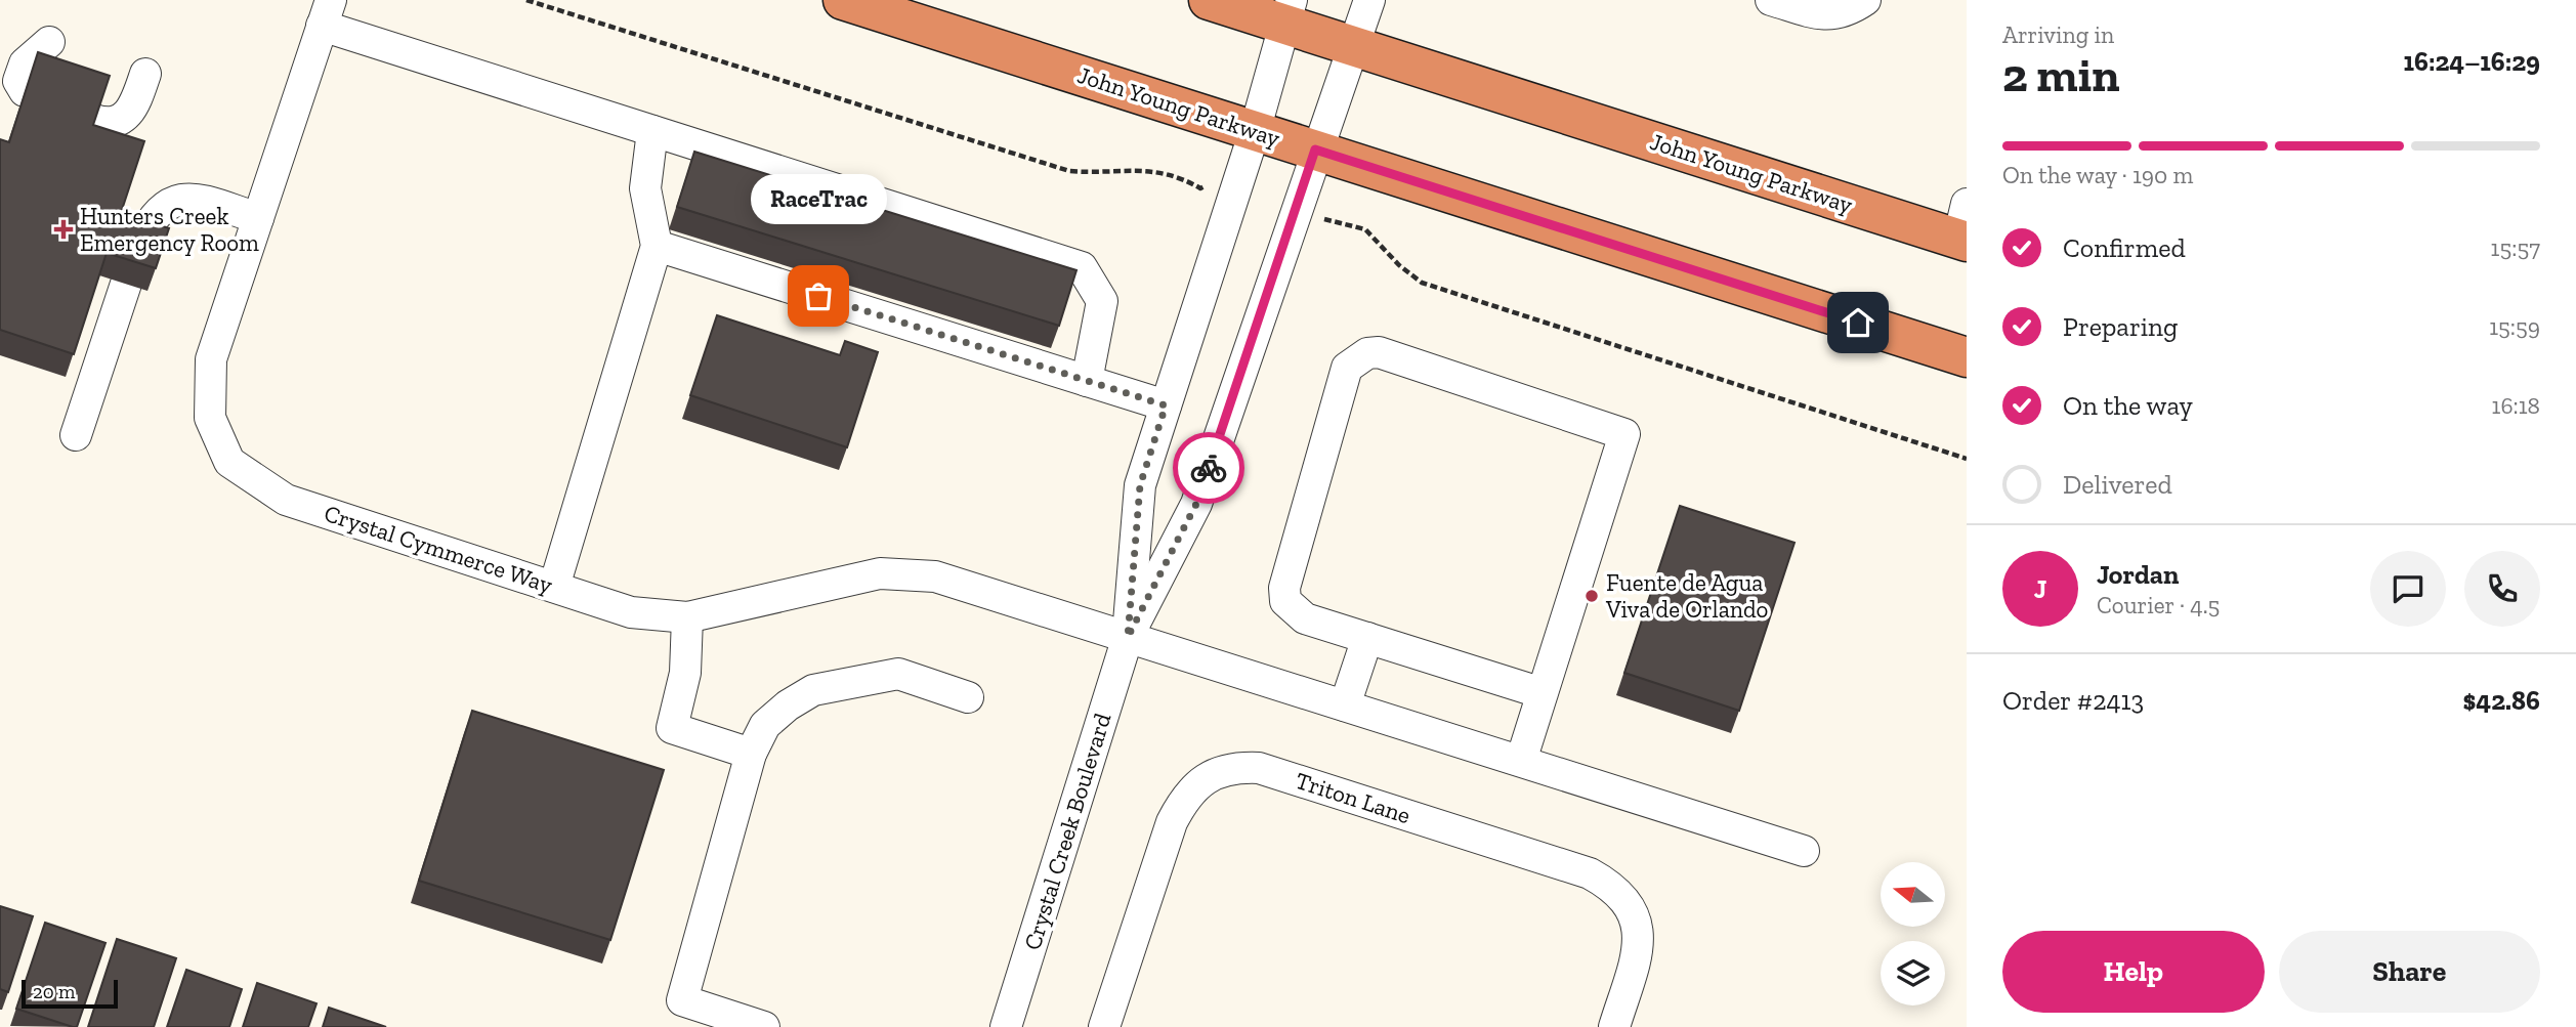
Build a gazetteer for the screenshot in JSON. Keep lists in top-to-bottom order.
{
  "streets": {
    "highway": ["John Young Parkway"],
    "street": ["Crystal Cymmerce Way", "Triton Lane", "Crystal Creek Boulevard"]
  },
  "crossings": [
    ["John Young Parkway", "Crystal Creek Boulevard"],
    ["Crystal Cymmerce Way", "Crystal Creek Boulevard"]
  ],
  "places": {
    "health": ["Hunters Creek Emergency Room"],
    "other": ["RaceTrac", "Fuente de Agua Viva de Orlando"]
  },
  "scale_bar": "20 m",
  "north": "left",
  "page": {
    "heading": ["2 min", "Arriving in", "16:24–16:29"],
    "panel": [
      "Jordan",
      "Courier · 4.5",
      "Order #2413",
      "$42.86"
    ],
    "bar": "On the way · 190 m",
    "bubble": "RaceTrac",
    "list": [
      ["Confirmed", "15:57"],
      ["Preparing", "15:59"],
      ["On the way", "16:18"],
      "Delivered"
    ],
    "round": "J",
    "buttons": ["Help", "Share"],
    "scale": "20 m"
  }
}
